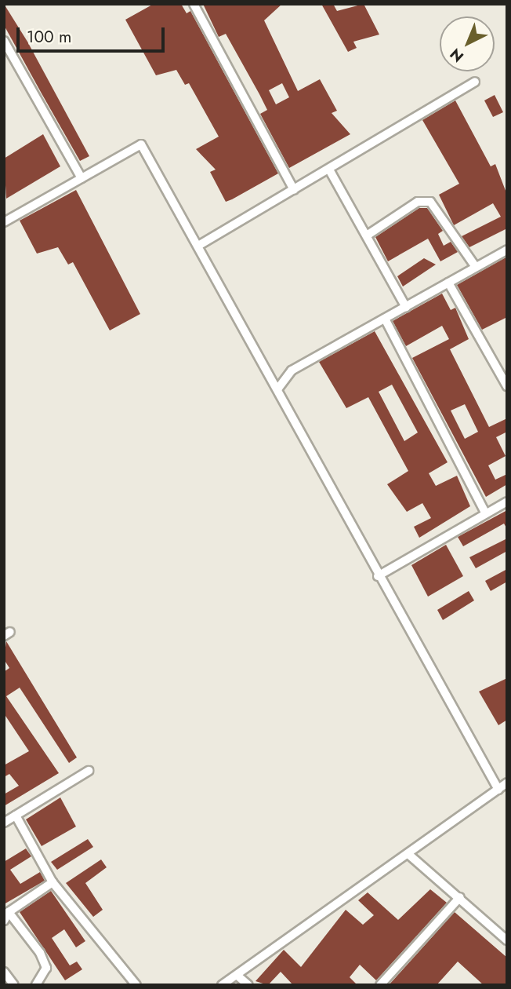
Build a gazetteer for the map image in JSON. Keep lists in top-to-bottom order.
{
  "scale_bar": "100 m",
  "north": "bottom left"
}
